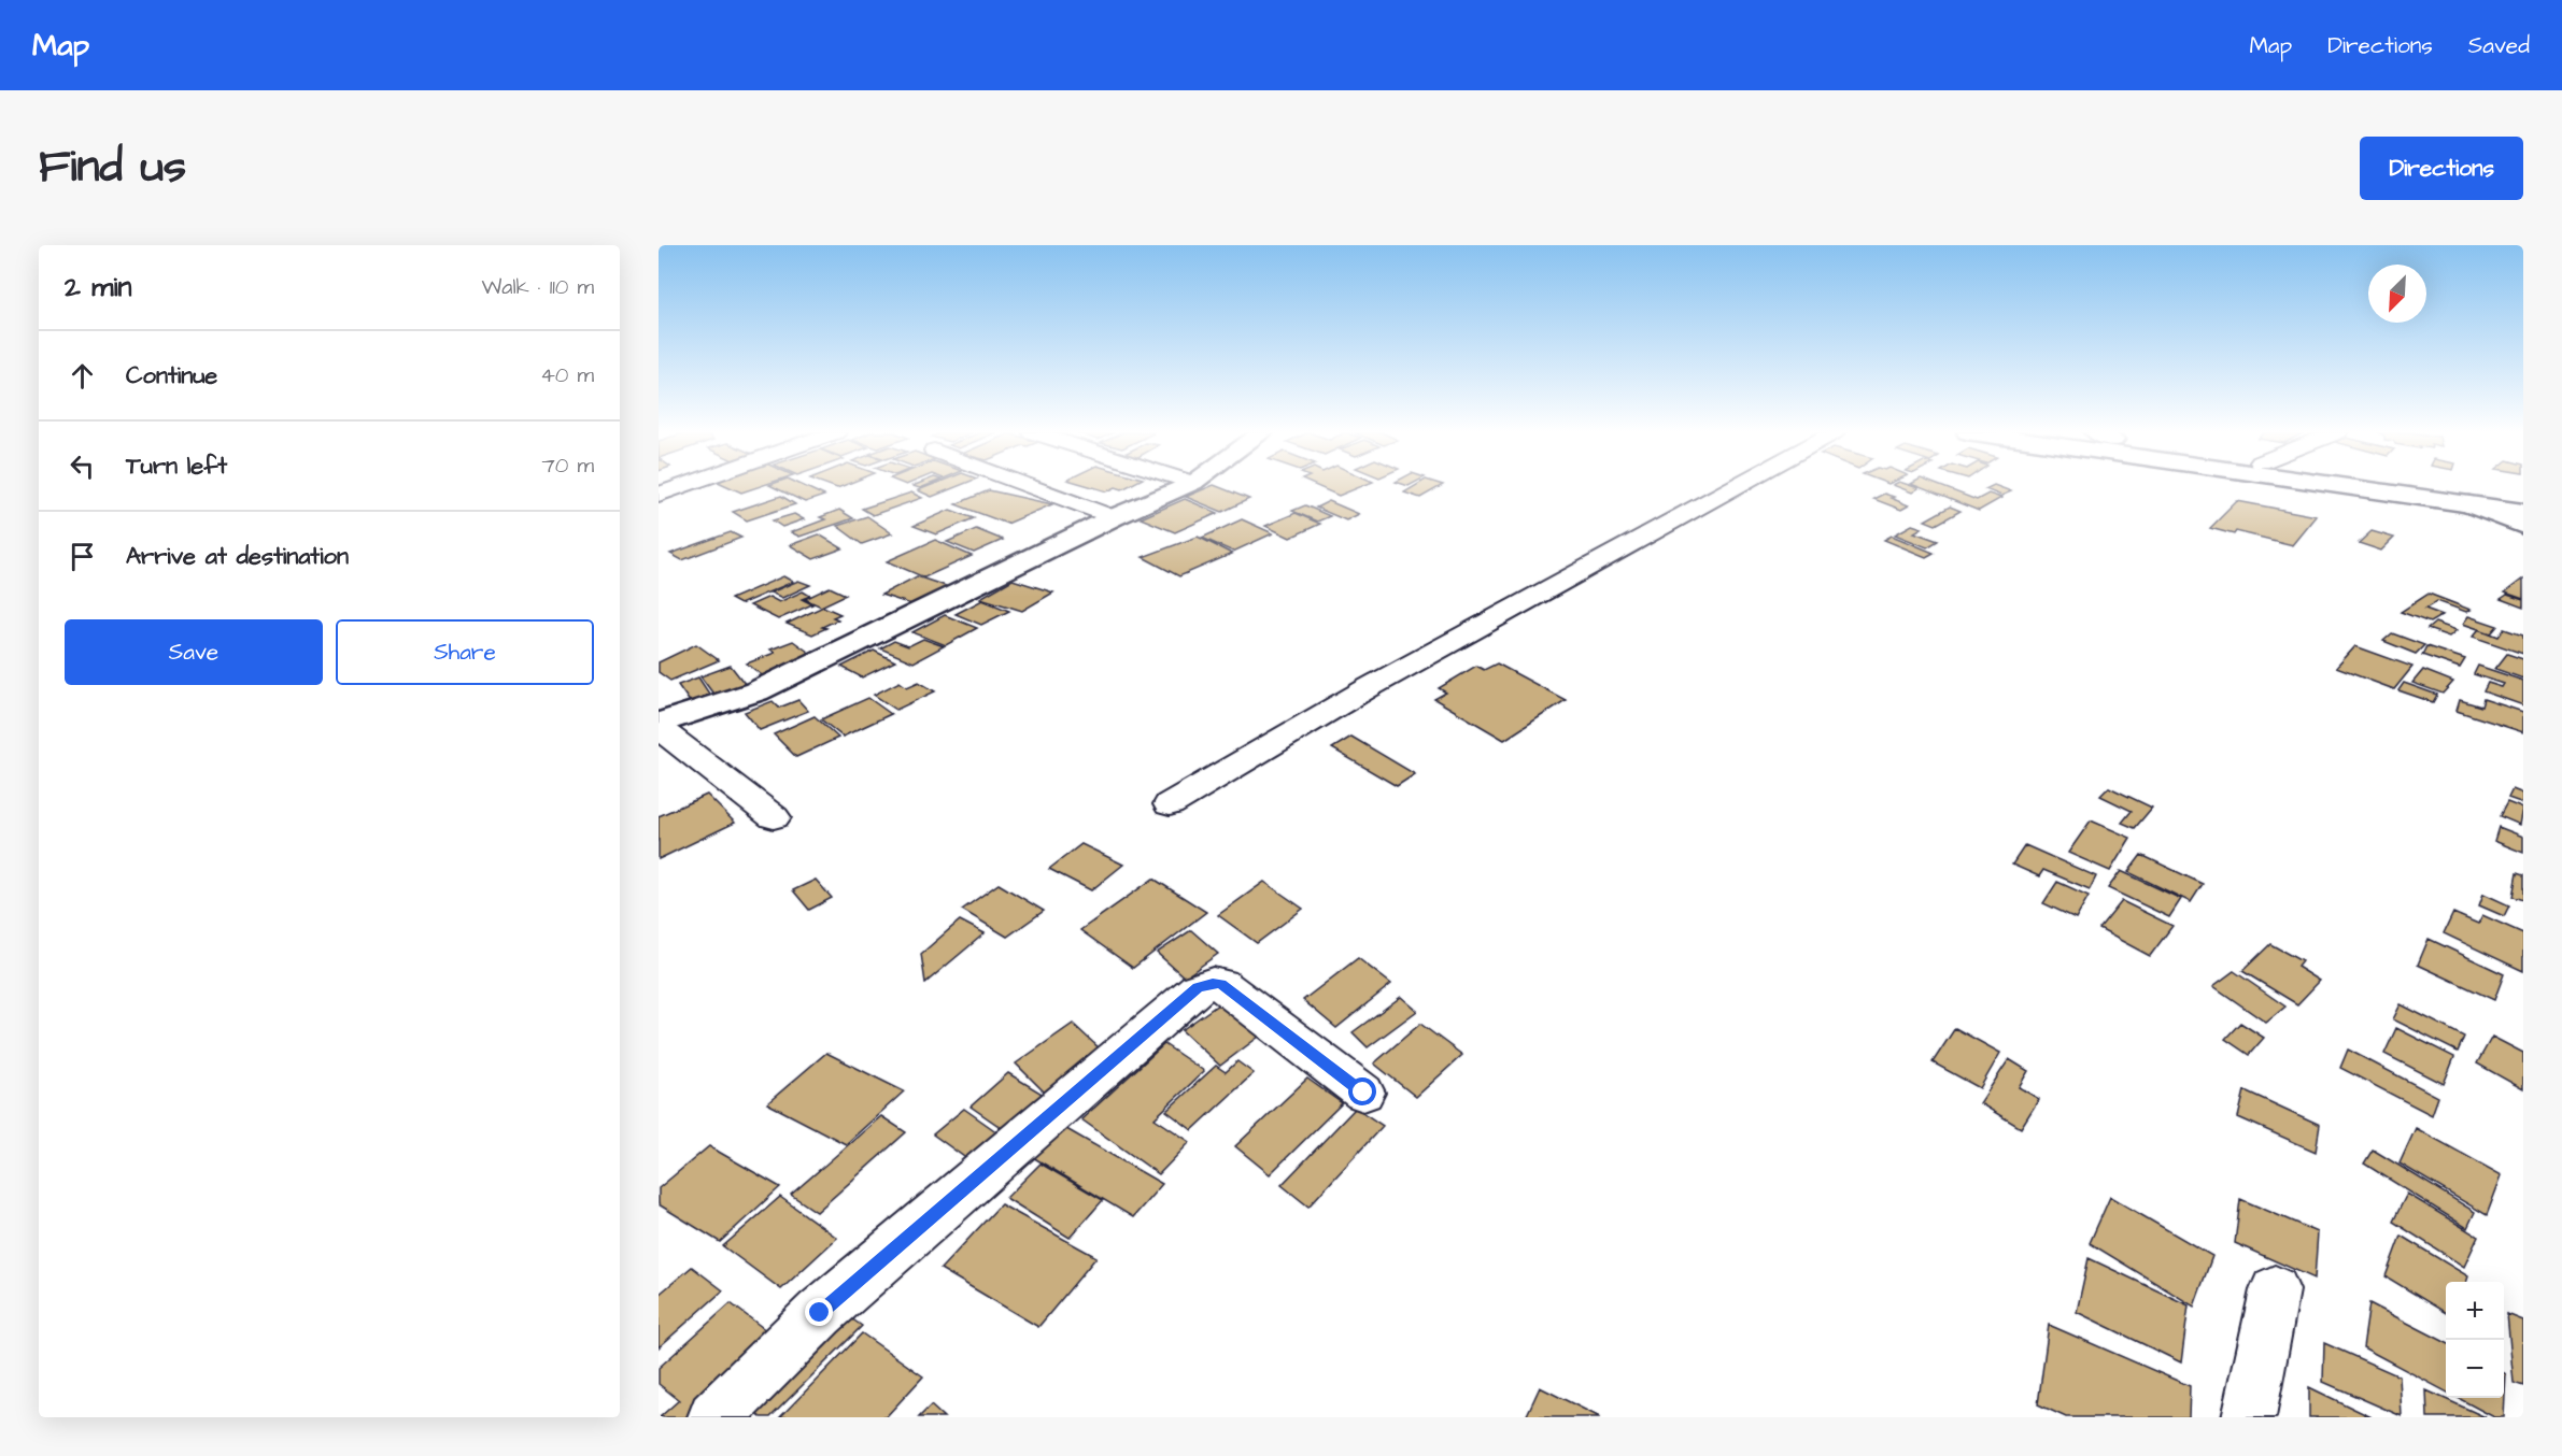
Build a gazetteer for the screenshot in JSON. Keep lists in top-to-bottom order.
{
  "north": "bottom left",
  "page": {
    "header": "Map",
    "nav": ["Map", "Directions", "Saved"],
    "title": "Find us",
    "buttons": [
      "Directions",
      ["Save", "Share"]
    ],
    "heading": ["2 min", "Walk · 110 m"],
    "list": [
      ["Continue", "40 m"],
      ["Turn left", "70 m"],
      "Arrive at destination"
    ],
    "map_buttons": ["+", "−"]
  }
}
